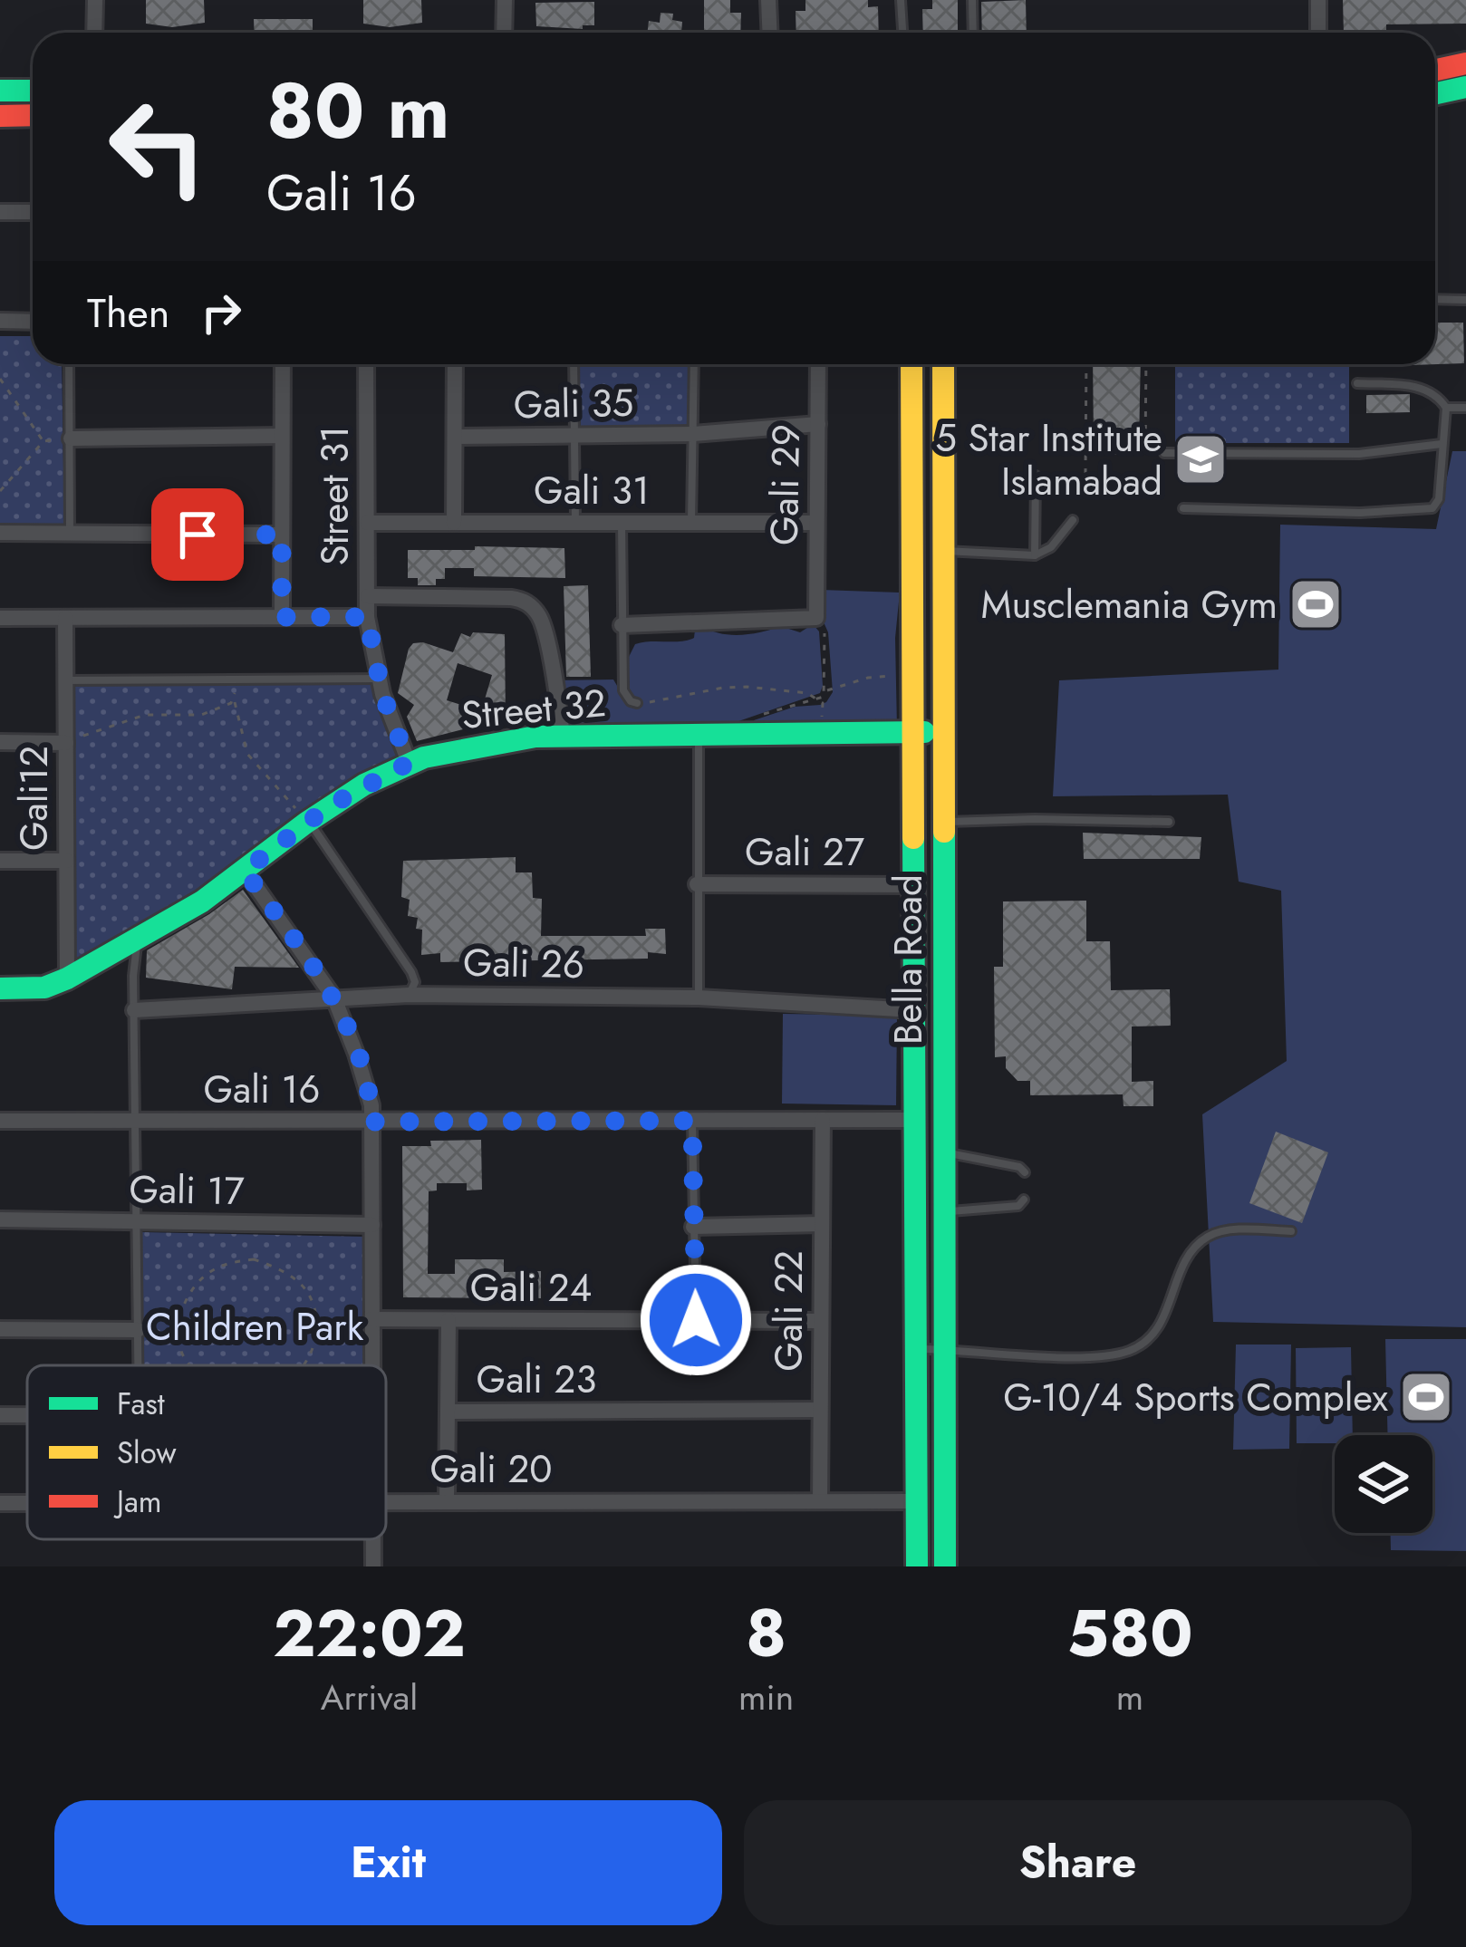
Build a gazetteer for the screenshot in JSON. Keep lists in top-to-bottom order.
{
  "streets": {
    "street": [
      "Gali 35",
      "Gali 29",
      "Gali 31",
      "Street 31",
      "Street 32",
      "Gali12",
      "Gali 27",
      "Bella Road",
      "Gali 26",
      "Gali 16",
      "Gali 17",
      "Gali 24",
      "Gali 22",
      "Gali 23",
      "Gali 20"
    ]
  },
  "crossings": [
    ["Gali 35", "Gali 29"],
    ["Gali 29", "Gali 31"],
    ["Gali 31", "Street 31"],
    ["Street 31", "Street 32"],
    ["Street 32", "Gali12"],
    ["Street 32", "Bella Road"],
    ["Gali 27", "Bella Road"],
    ["Bella Road", "Gali 26"],
    ["Bella Road", "Gali 16"],
    ["Bella Road", "Gali 20"],
    ["Gali 16", "Gali 22"],
    ["Gali 24", "Gali 22"],
    ["Gali 22", "Gali 23"],
    ["Gali 22", "Gali 20"]
  ],
  "parks": ["Children Park"],
  "places": {
    "school or university": ["5 Star Institute Islamabad"],
    "sports": ["Musclemania Gym", "G-10/4 Sports Complex"]
  },
  "legend": ["Fast", "Slow", "Jam"],
  "page": {
    "turn": ["80 m", "Gali 16"],
    "then": "Then",
    "eta": [
      "22:02",
      "Arrival",
      "8",
      "min",
      "580",
      "m"
    ],
    "buttons": ["Exit", "Share"]
  }
}
